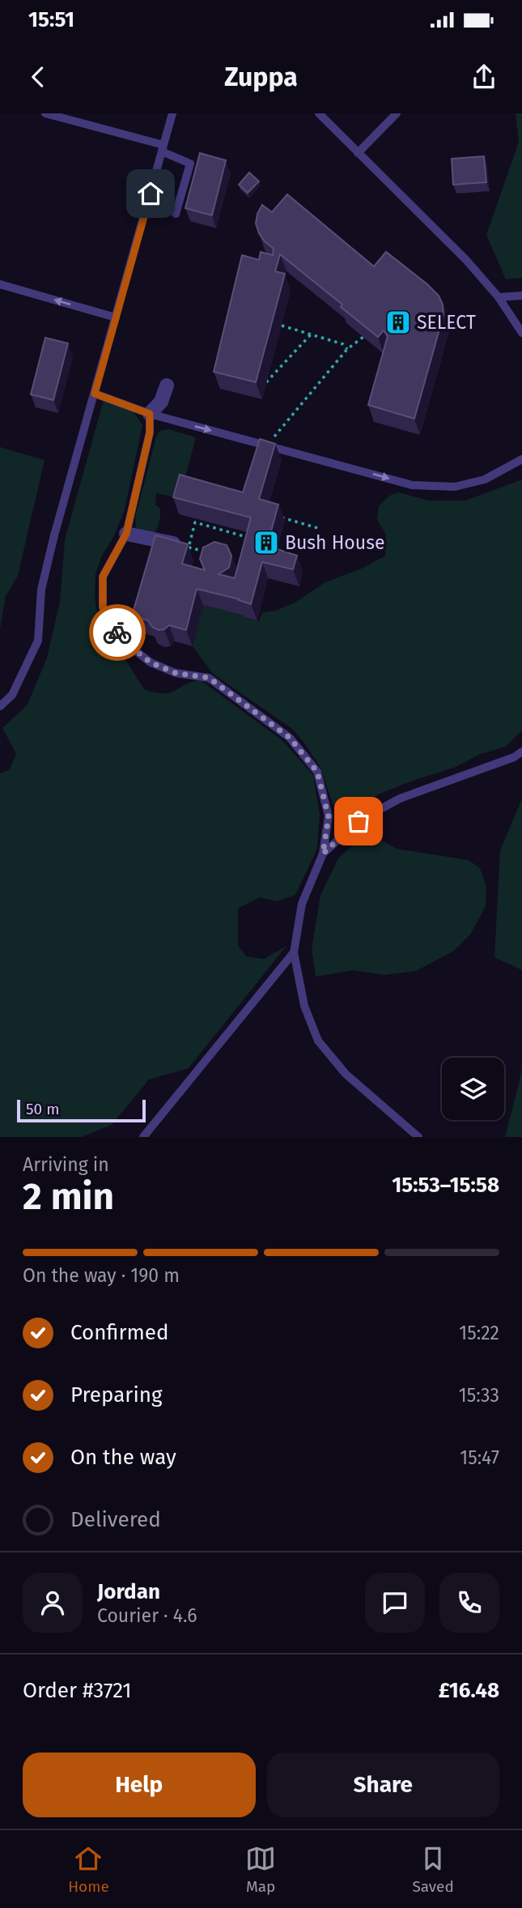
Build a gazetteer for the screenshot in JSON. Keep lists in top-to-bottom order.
{
  "places": {
    "building": ["SELECT", "Bush House"]
  },
  "scale_bar": "50 m",
  "page": {
    "status": "15:51",
    "header": "Zuppa",
    "scale": "50 m",
    "heading": ["2 min", "Arriving in", "15:53–15:58"],
    "panel": [
      "Jordan",
      "Courier · 4.6",
      "Order #3721",
      "£16.48"
    ],
    "bar": "On the way · 190 m",
    "list": [
      ["Confirmed", "15:22"],
      ["Preparing", "15:33"],
      ["On the way", "15:47"],
      "Delivered"
    ],
    "buttons": ["Help", "Share"],
    "tabs": ["Home", "Map", "Saved"]
  }
}
